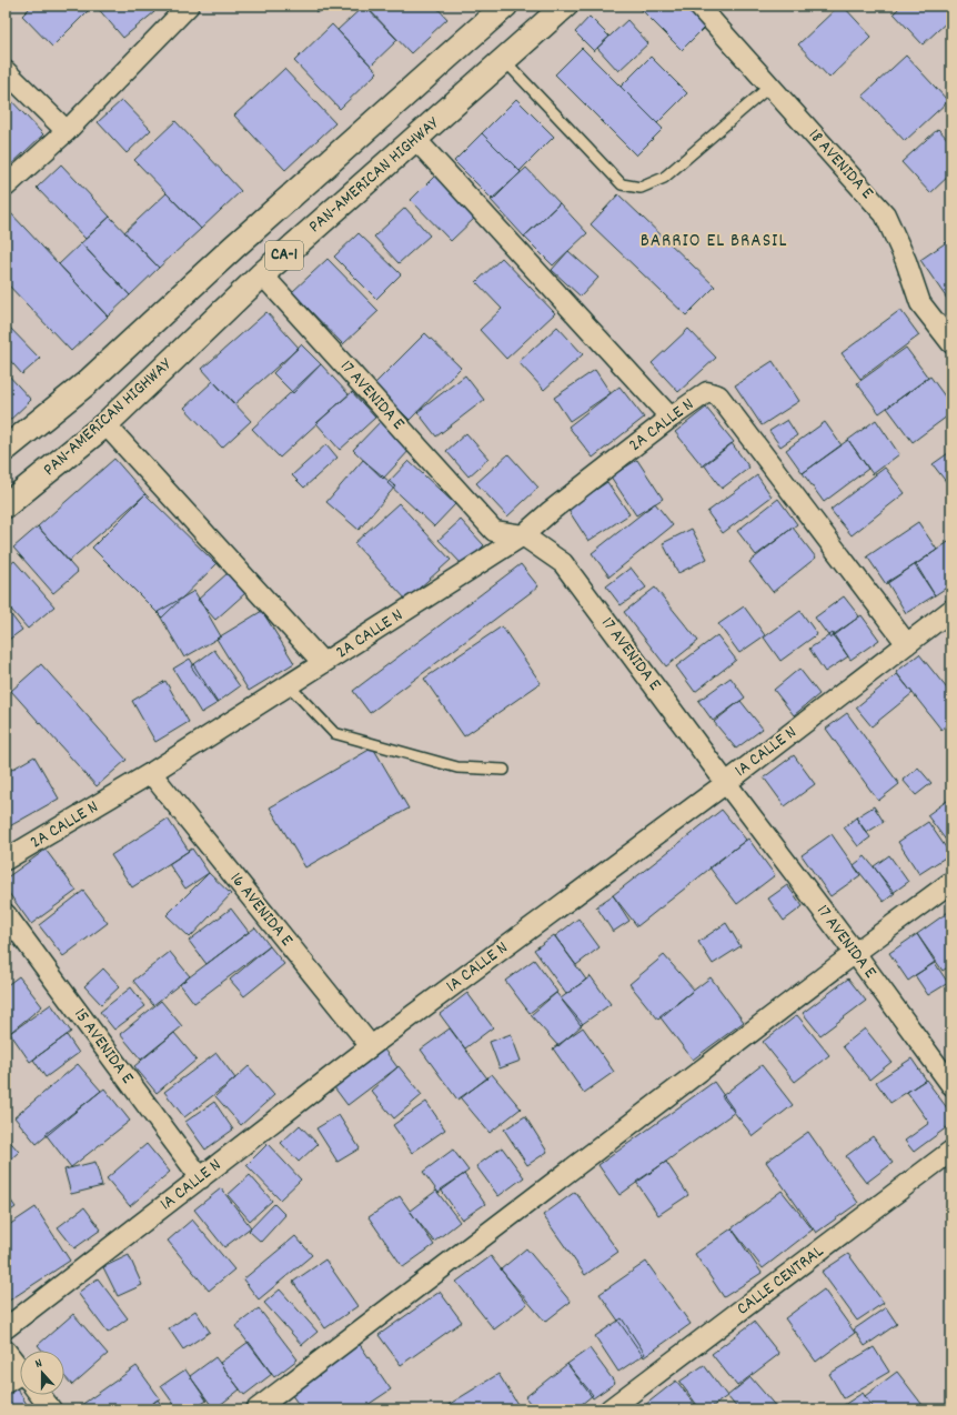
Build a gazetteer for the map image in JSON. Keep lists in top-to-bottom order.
{
  "streets": {
    "highway": ["PAN-AMERICAN HIGHWAY", "CA-1"],
    "street": [
      "18 AVENIDA E",
      "17 AVENIDA E",
      "2A CALLE N",
      "1A CALLE N",
      "16 AVENIDA E",
      "15 AVENIDA E",
      "CALLE CENTRAL"
    ]
  },
  "crossings": [
    ["PAN-AMERICAN HIGHWAY", "17 AVENIDA E"],
    ["17 AVENIDA E", "2A CALLE N"],
    ["17 AVENIDA E", "1A CALLE N"],
    ["2A CALLE N", "1A CALLE N"],
    ["2A CALLE N", "16 AVENIDA E"],
    ["1A CALLE N", "16 AVENIDA E"],
    ["1A CALLE N", "15 AVENIDA E"]
  ],
  "districts": ["BARRIO EL BRASIL"],
  "north": "top"
}
